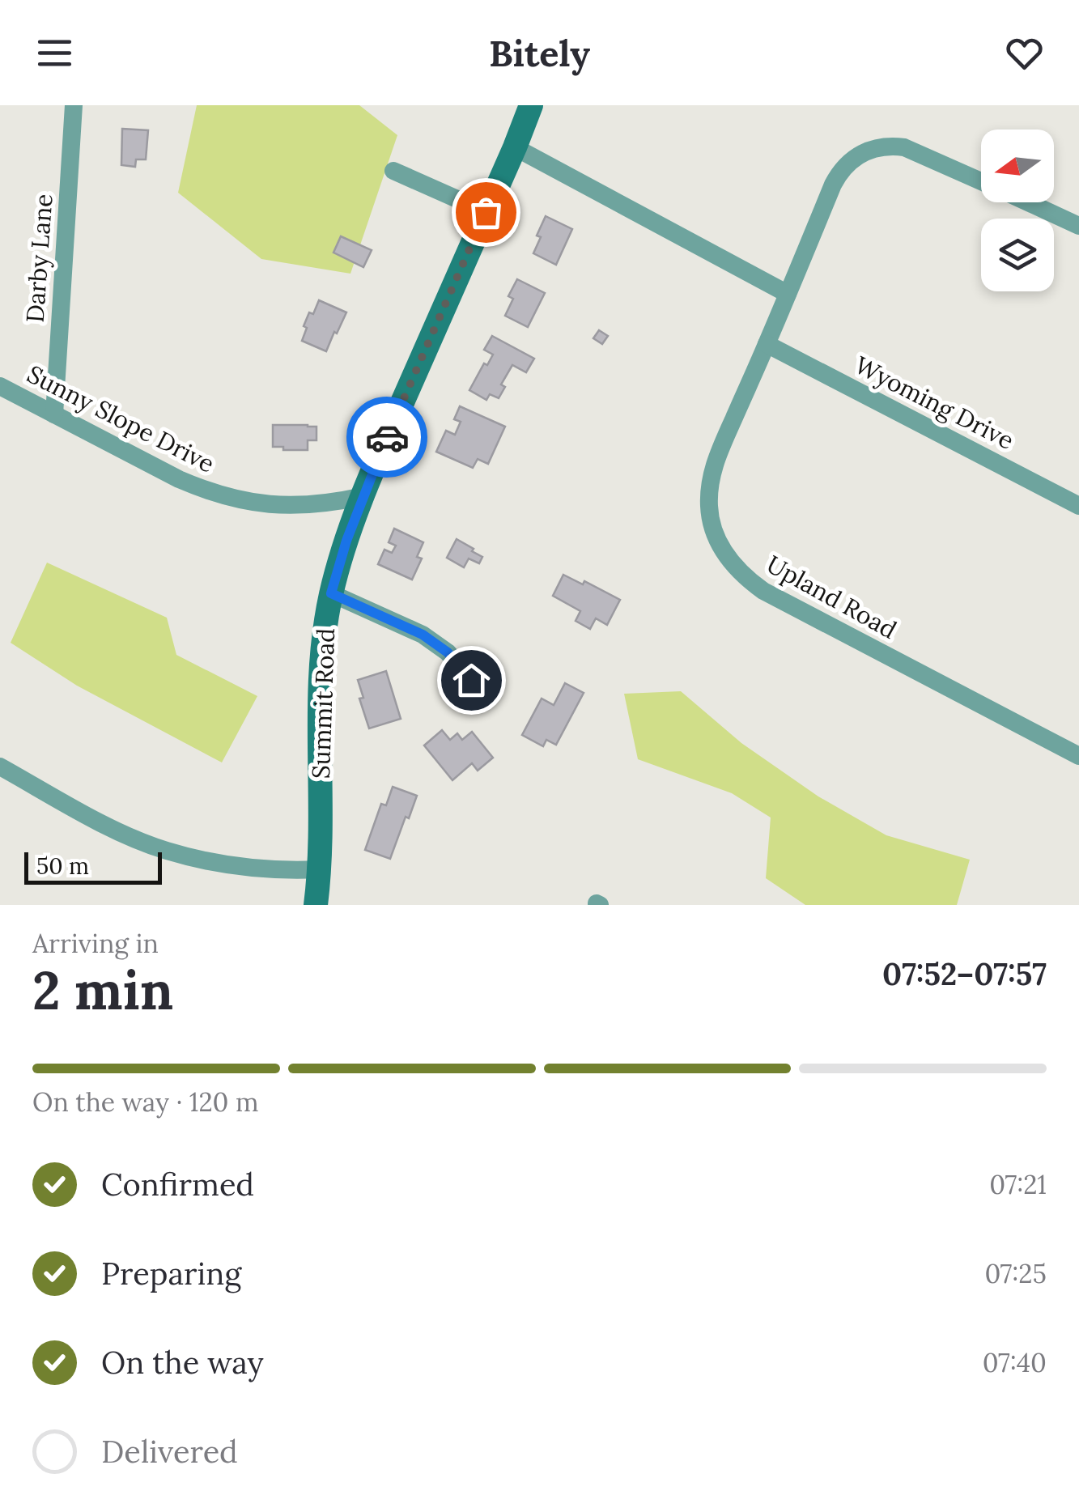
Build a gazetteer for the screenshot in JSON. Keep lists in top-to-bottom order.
{
  "streets": {
    "main road": ["Summit Road"],
    "street": [
      "Darby Lane",
      "Wyoming Drive",
      "Sunny Slope Drive",
      "Upland Road"
    ]
  },
  "crossings": [
    ["Darby Lane", "Sunny Slope Drive"],
    ["Wyoming Drive", "Upland Road"],
    ["Sunny Slope Drive", "Summit Road"]
  ],
  "scale_bar": "50 m",
  "north": "left",
  "page": {
    "header": "Bitely",
    "scale": "50 m",
    "heading": ["2 min", "Arriving in", "07:52–07:57"],
    "bar": "On the way · 120 m",
    "list": [
      ["Confirmed", "07:21"],
      ["Preparing", "07:25"],
      ["On the way", "07:40"],
      "Delivered"
    ]
  }
}
